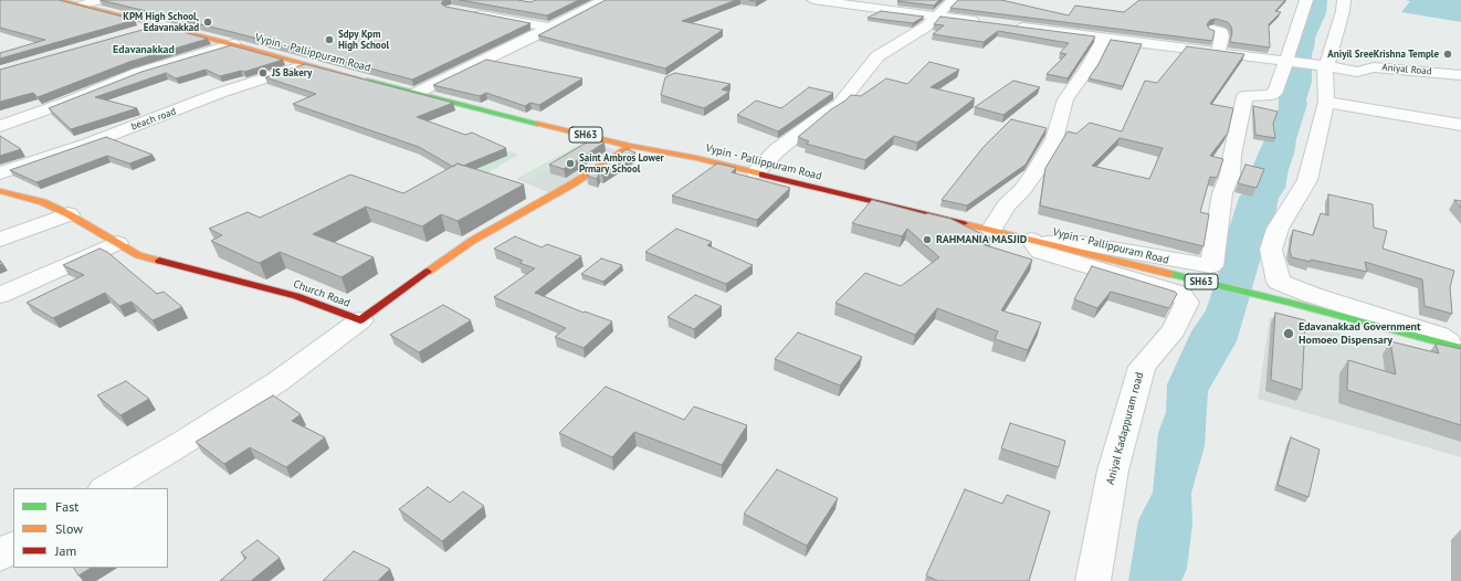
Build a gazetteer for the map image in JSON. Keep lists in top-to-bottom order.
{
  "streets": {
    "main road": ["Vypin - Pallippuram Road", "SH63", "Church Road"],
    "street": ["Aniyal Road", "beach road", "Aniyal Kadappuram road"]
  },
  "crossings": [
    ["Vypin - Pallippuram Road", "beach road"],
    ["Vypin - Pallippuram Road", "Church Road"],
    ["Vypin - Pallippuram Road", "Aniyal Kadappuram road"]
  ],
  "districts": ["Edavanakkad"],
  "places": [
    "KPM High School, Edavanakkad",
    "Sdpy Kpm High School",
    "Aniyil SreeKrishna Temple",
    "JS Bakery",
    "Saint Ambros Lower Prmary School",
    "RAHMANIA MASJID",
    "Edavanakkad Government Homoeo Dispensary"
  ],
  "legend": ["Fast", "Slow", "Jam"]
}
